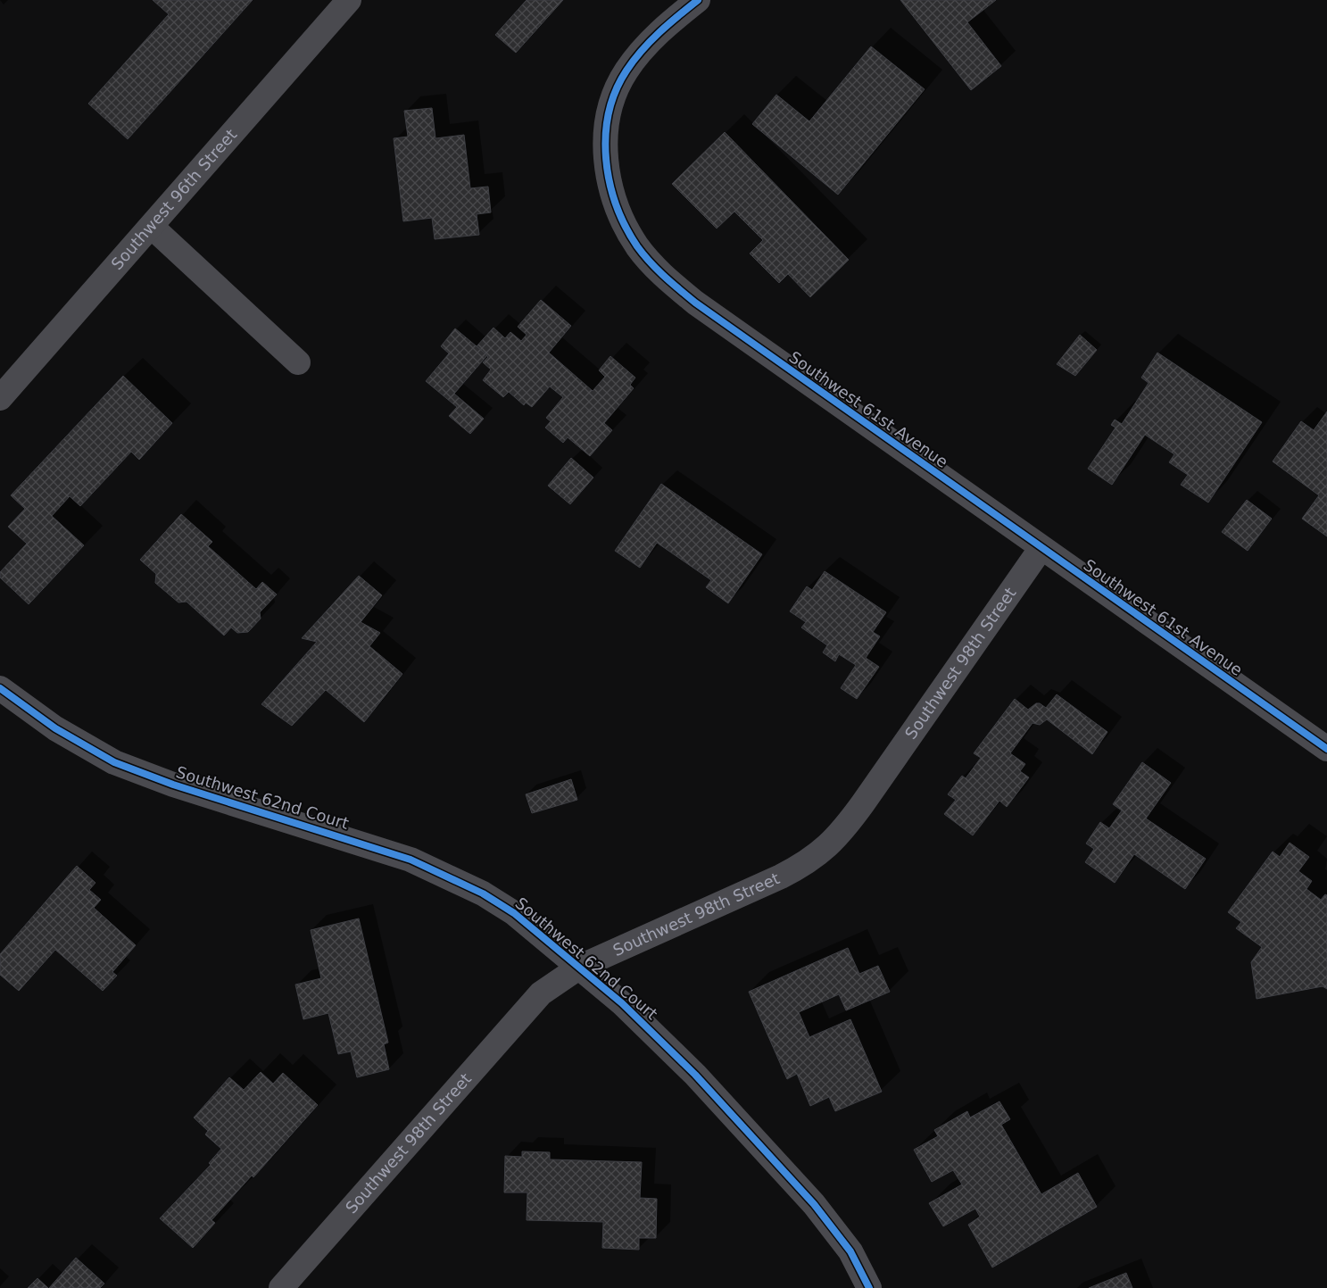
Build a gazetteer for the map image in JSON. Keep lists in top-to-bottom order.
{
  "streets": {
    "street": [
      "Southwest 96th Street",
      "Southwest 61st Avenue",
      "Southwest 98th Street",
      "Southwest 62nd Court"
    ]
  },
  "crossings": [
    ["Southwest 61st Avenue", "Southwest 98th Street"],
    ["Southwest 98th Street", "Southwest 62nd Court"]
  ]
}
